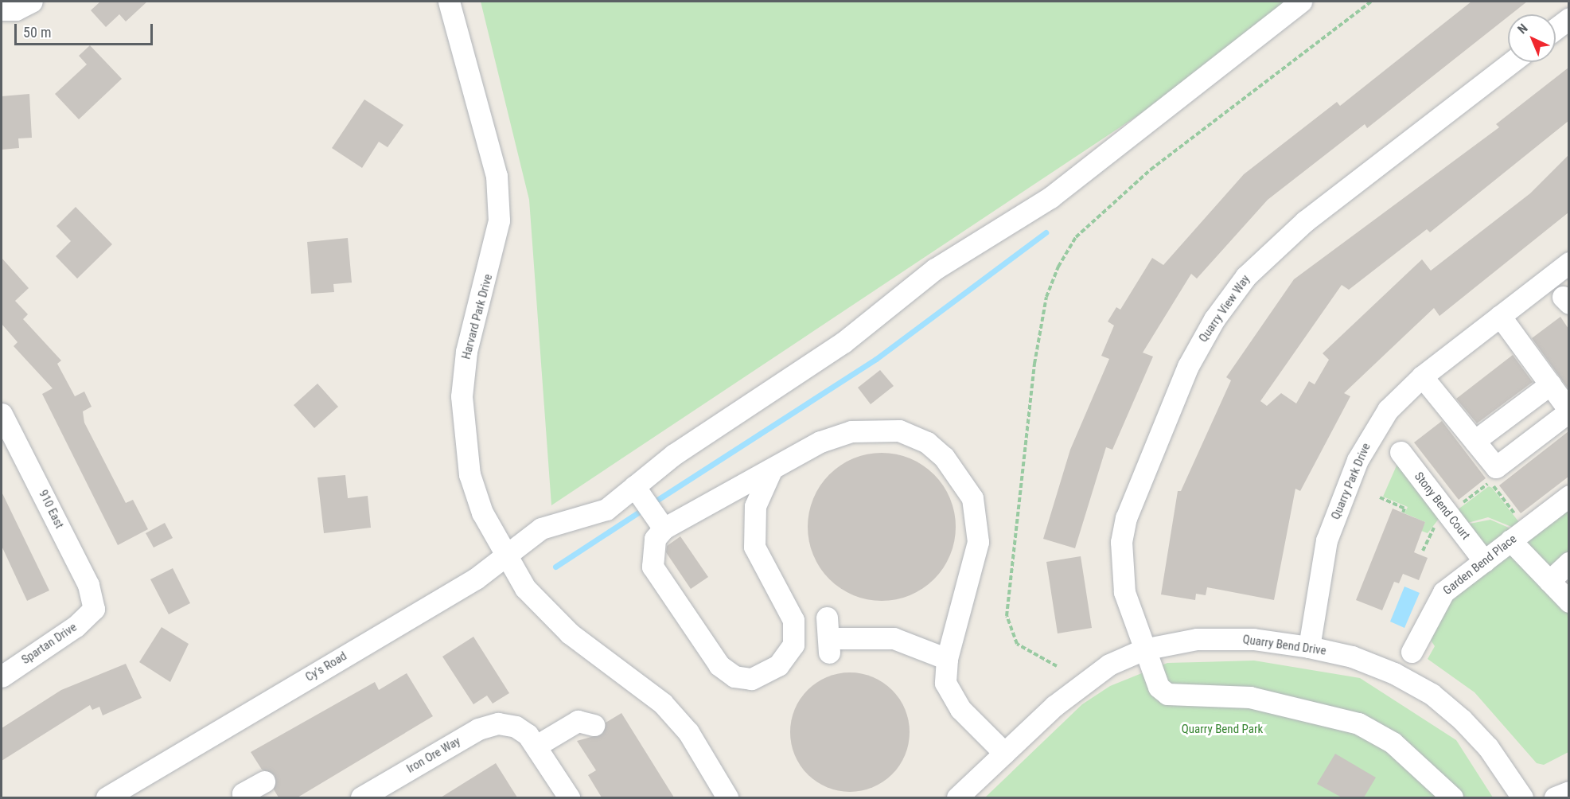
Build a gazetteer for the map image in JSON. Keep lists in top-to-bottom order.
{
  "streets": {
    "street": [
      "Quarry View Way",
      "Harvard Park Drive",
      "Quarry Park Drive",
      "Stony Bend Court",
      "910 East",
      "Garden Bend Place",
      "Spartan Drive",
      "Quarry Bend Drive",
      "Cy's Road",
      "Iron Ore Way"
    ]
  },
  "crossings": [
    ["Quarry View Way", "Quarry Bend Drive"],
    ["Harvard Park Drive", "Cy's Road"],
    ["Quarry Park Drive", "Quarry Bend Drive"],
    ["Stony Bend Court", "Garden Bend Place"],
    ["910 East", "Spartan Drive"]
  ],
  "parks": ["Quarry Bend Park"],
  "scale_bar": "50 m",
  "north": "top left"
}
